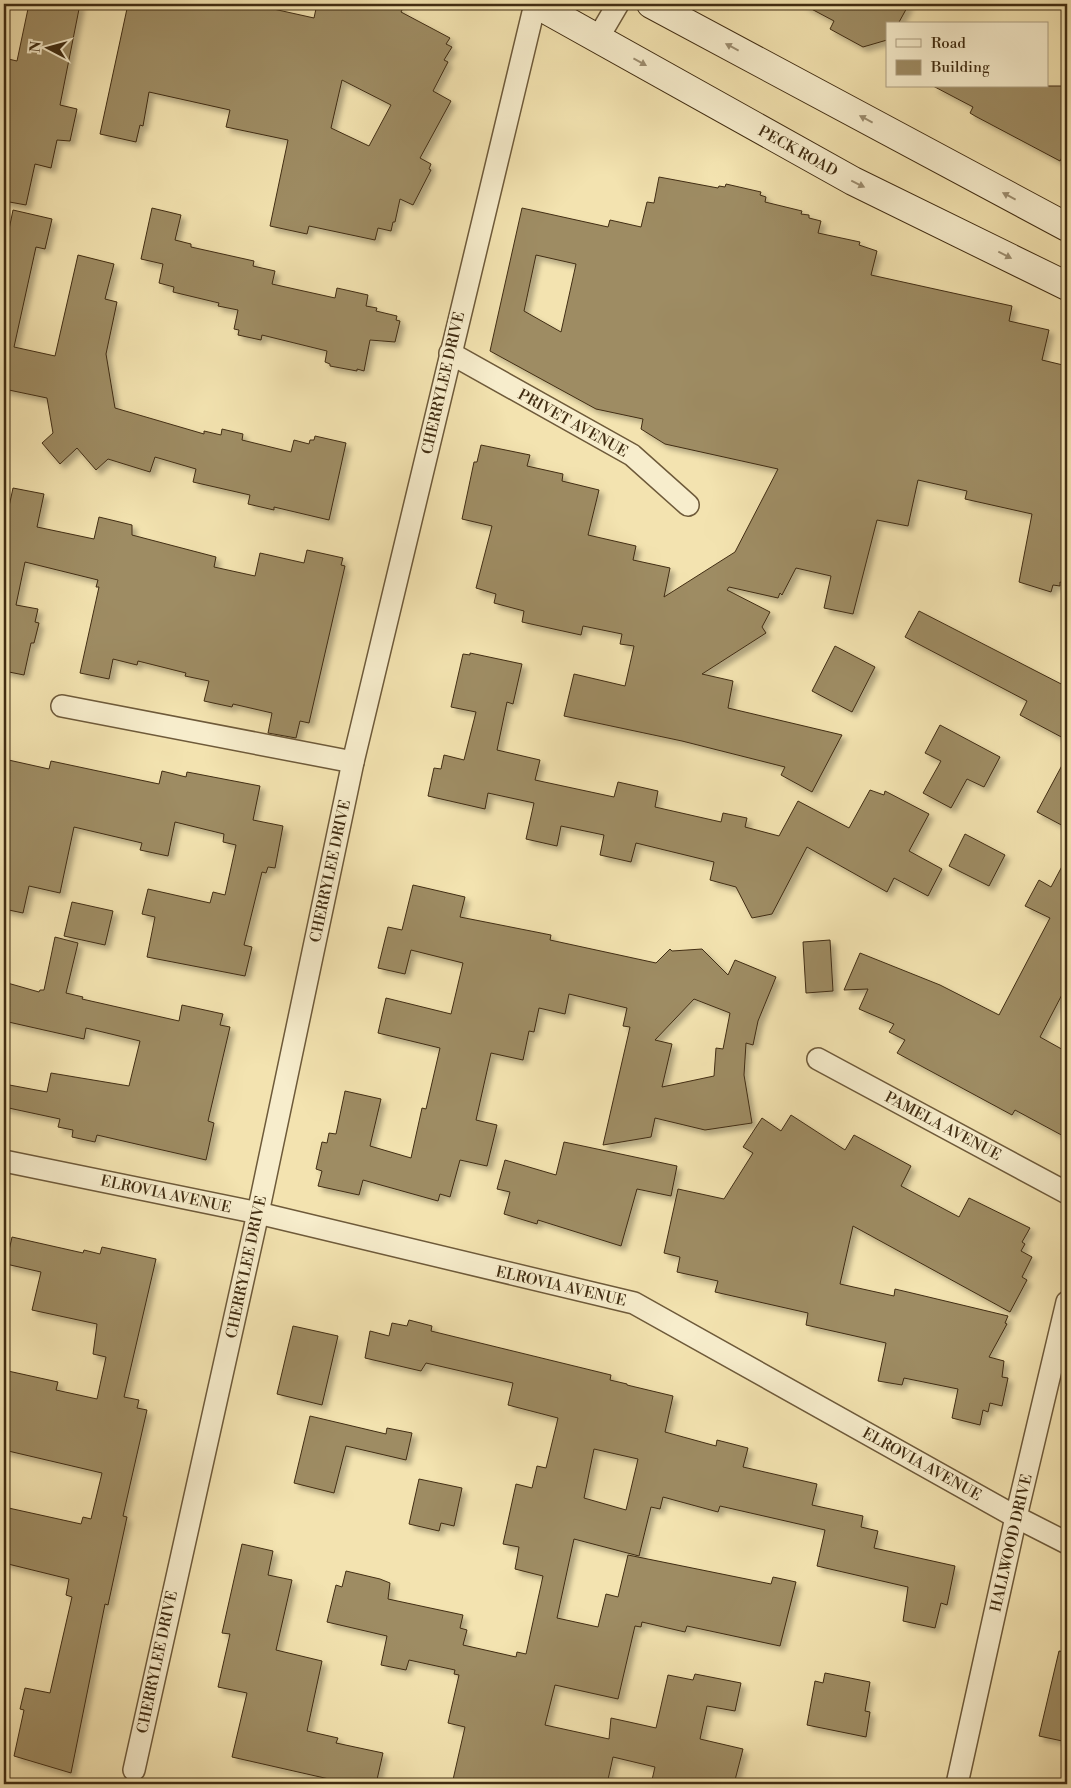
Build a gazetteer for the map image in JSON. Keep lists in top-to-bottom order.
{
  "streets": {
    "main road": ["PECK ROAD"],
    "street": [
      "CHERRYLEE DRIVE",
      "PRIVET AVENUE",
      "PAMELA AVENUE",
      "ELROVIA AVENUE",
      "HALLWOOD DRIVE"
    ]
  },
  "crossings": [
    ["PECK ROAD", "CHERRYLEE DRIVE"],
    ["CHERRYLEE DRIVE", "PRIVET AVENUE"],
    ["CHERRYLEE DRIVE", "ELROVIA AVENUE"],
    ["ELROVIA AVENUE", "HALLWOOD DRIVE"]
  ],
  "legend": ["Road", "Building"],
  "north": "left"
}
